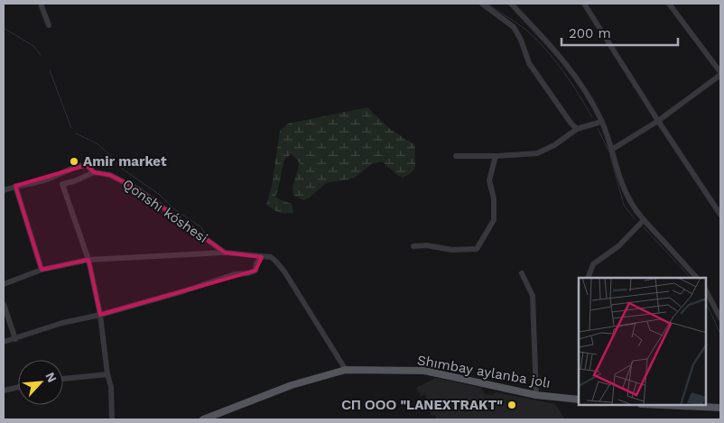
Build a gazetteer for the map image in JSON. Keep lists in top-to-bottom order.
{
  "streets": {
    "main road": ["Shımbay aylanba jolı"],
    "street": ["Qonshı kóshesi"]
  },
  "crossings": [
    ["Qonshı kóshesi", "Shımbay aylanba jolı"]
  ],
  "places": ["Amir market", "СП ООО \"LANEXTRAKT\""],
  "scale_bar": "200 m",
  "north": "top right"
}
